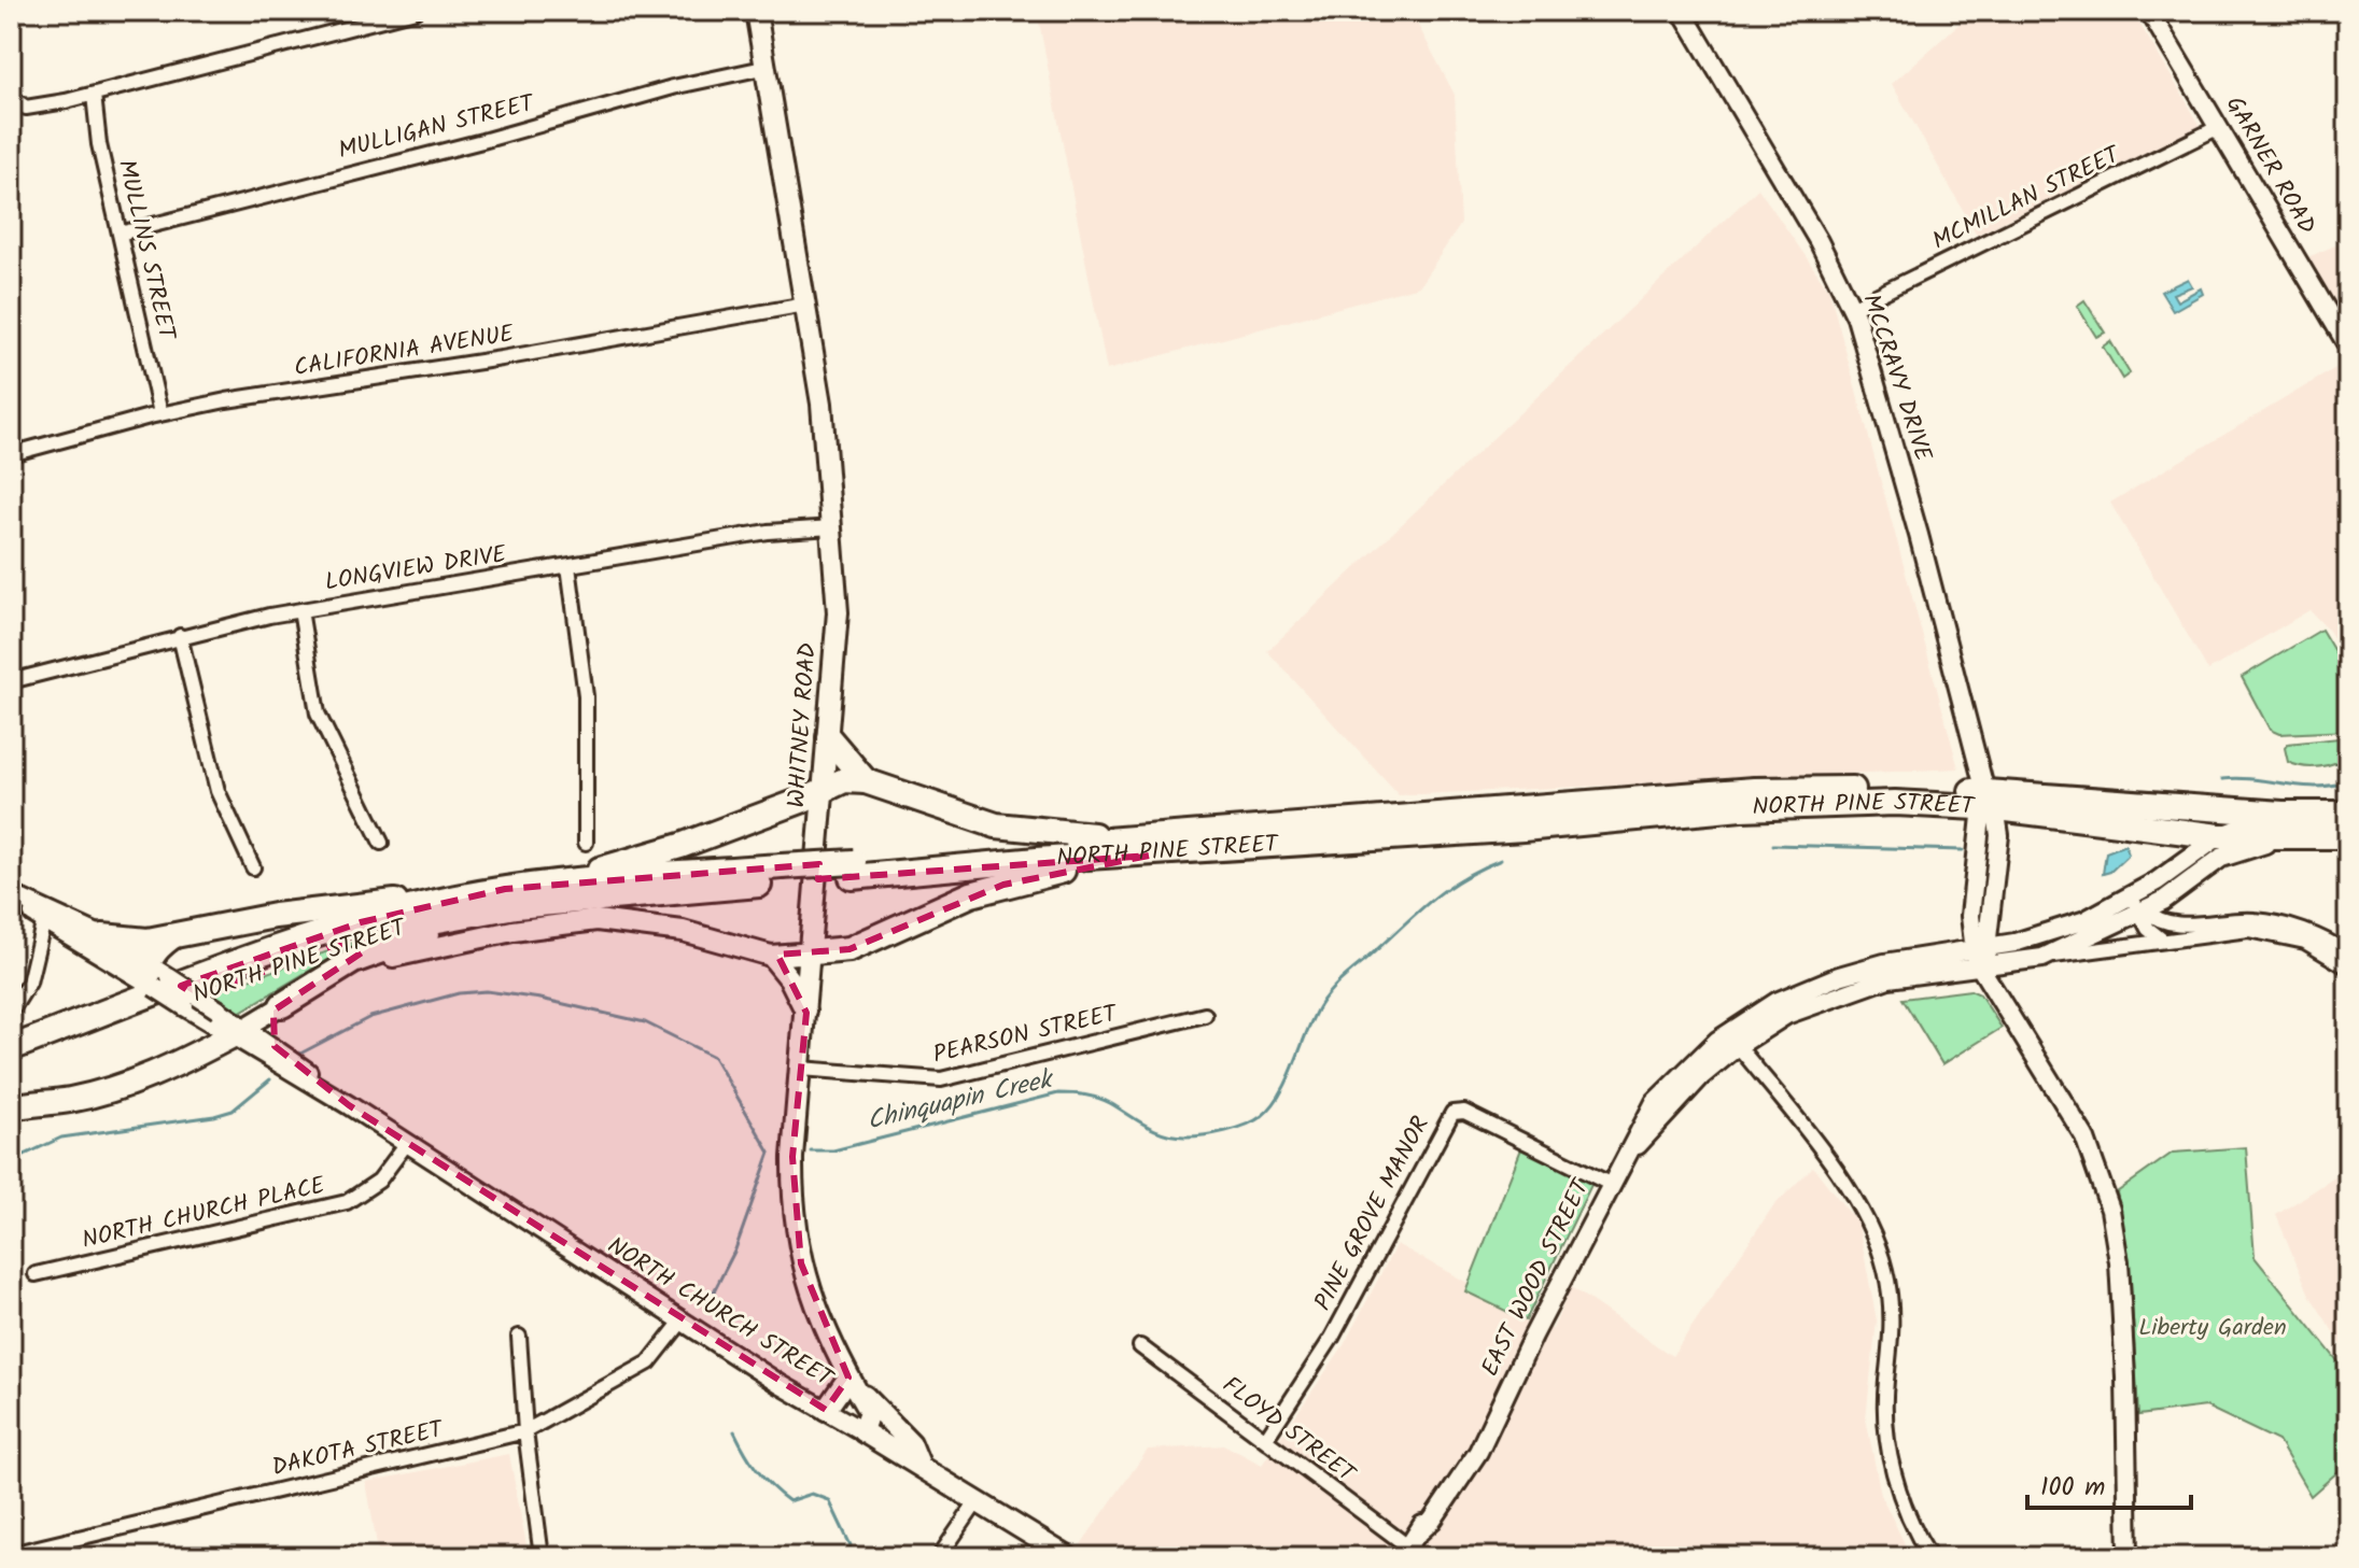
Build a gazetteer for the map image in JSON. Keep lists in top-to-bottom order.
{
  "streets": {
    "highway": ["NORTH PINE STREET"],
    "main road": ["WHITNEY ROAD", "NORTH CHURCH STREET"],
    "street": [
      "MULLIGAN STREET",
      "GARNER ROAD",
      "MCMILLAN STREET",
      "MULLINS STREET",
      "CALIFORNIA AVENUE",
      "MCCRAVY DRIVE",
      "LONGVIEW DRIVE",
      "PEARSON STREET",
      "NORTH CHURCH PLACE",
      "PINE GROVE MANOR",
      "EAST WOOD STREET",
      "FLOYD STREET",
      "DAKOTA STREET"
    ]
  },
  "crossings": [
    ["MULLIGAN STREET", "MULLINS STREET"],
    ["MULLIGAN STREET", "WHITNEY ROAD"],
    ["GARNER ROAD", "MCMILLAN STREET"],
    ["MCMILLAN STREET", "MCCRAVY DRIVE"],
    ["MULLINS STREET", "CALIFORNIA AVENUE"],
    ["CALIFORNIA AVENUE", "WHITNEY ROAD"],
    ["MCCRAVY DRIVE", "NORTH PINE STREET"],
    ["MCCRAVY DRIVE", "EAST WOOD STREET"],
    ["LONGVIEW DRIVE", "WHITNEY ROAD"],
    ["WHITNEY ROAD", "PEARSON STREET"],
    ["WHITNEY ROAD", "NORTH CHURCH STREET"],
    ["NORTH PINE STREET", "EAST WOOD STREET"],
    ["NORTH CHURCH PLACE", "NORTH CHURCH STREET"],
    ["PINE GROVE MANOR", "EAST WOOD STREET"],
    ["PINE GROVE MANOR", "FLOYD STREET"],
    ["EAST WOOD STREET", "FLOYD STREET"],
    ["NORTH CHURCH STREET", "DAKOTA STREET"]
  ],
  "water": ["Chinquapin Creek"],
  "parks": ["Liberty Garden"],
  "scale_bar": "100 m"
}
